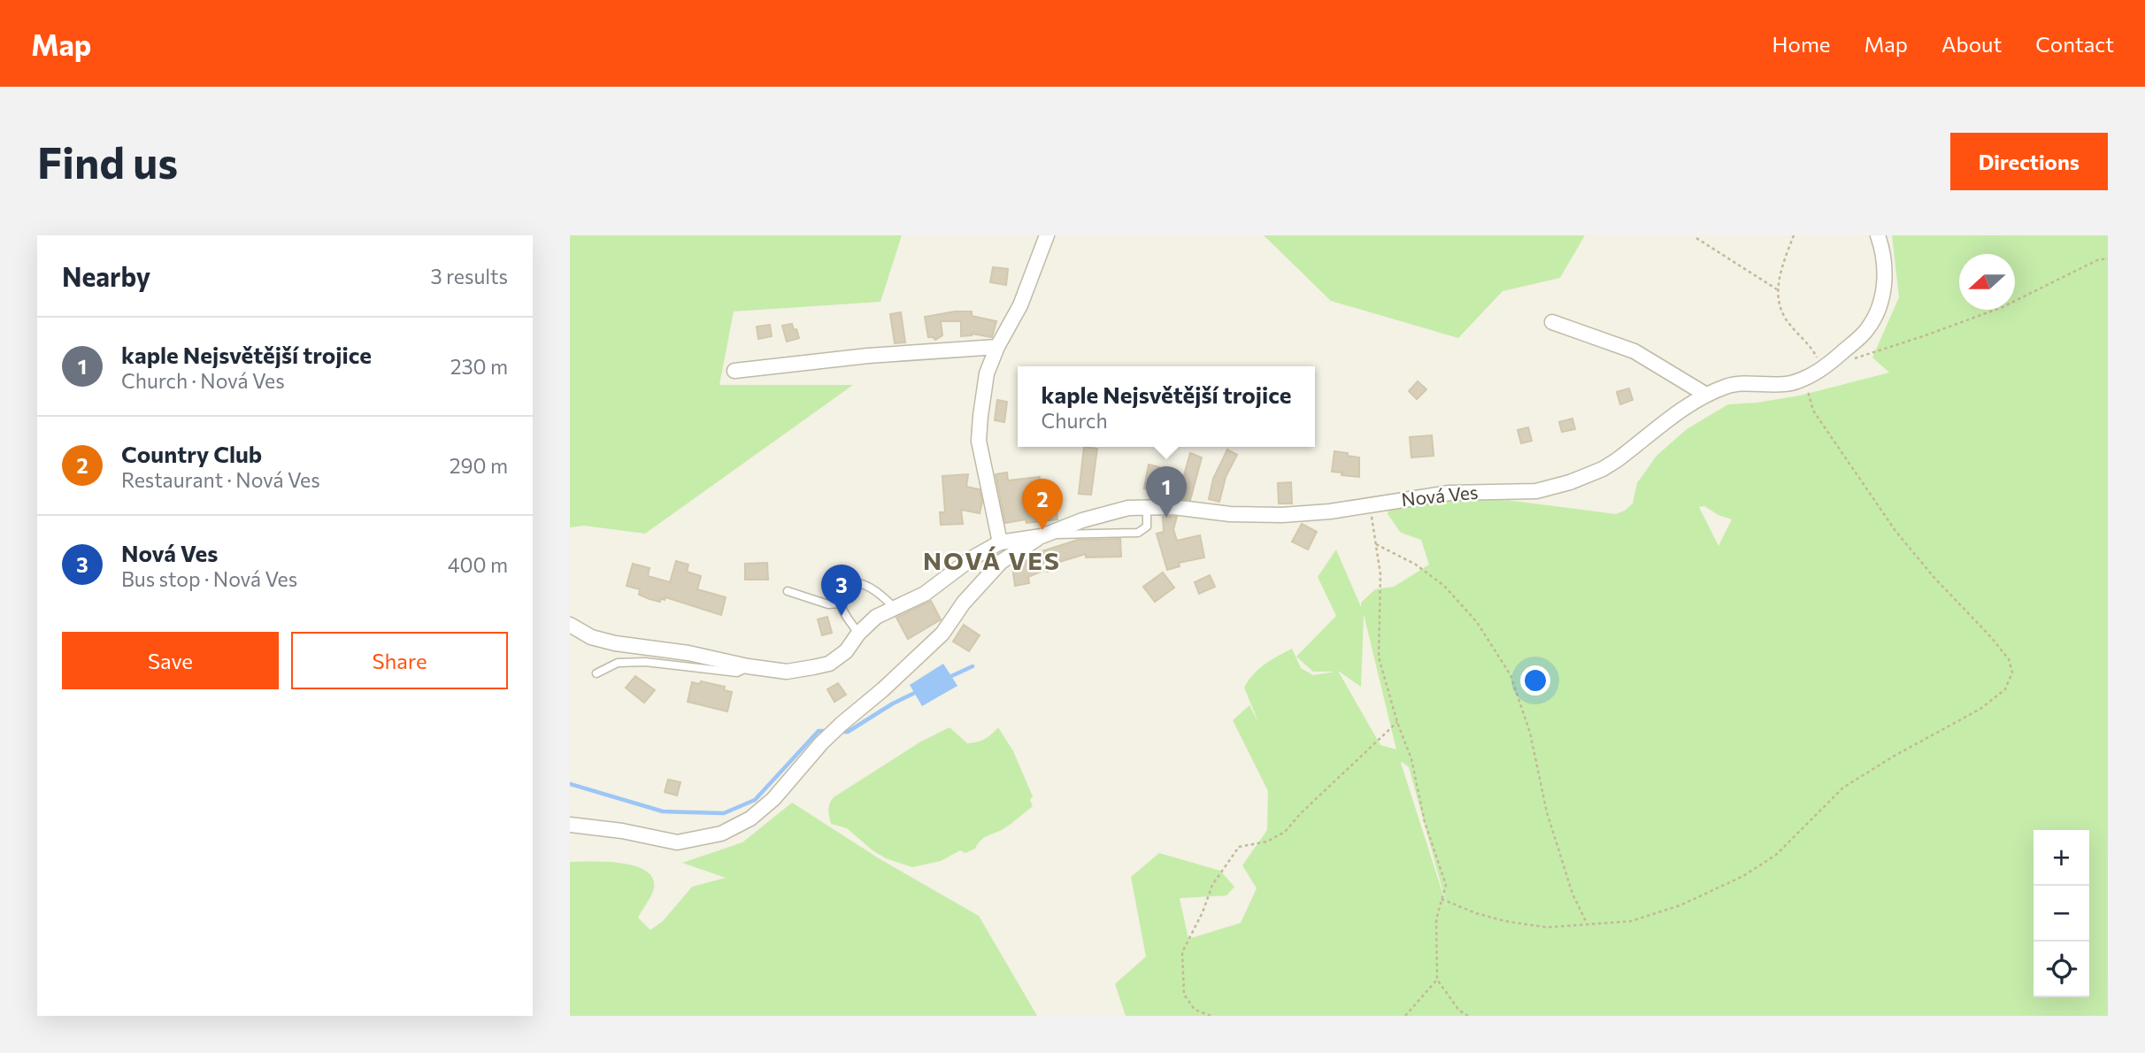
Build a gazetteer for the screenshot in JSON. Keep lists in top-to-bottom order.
{
  "streets": {
    "street": ["Nová Ves"]
  },
  "districts": ["NOVÁ VES"],
  "north": "left",
  "page": {
    "header": "Map",
    "nav": [
      "Home",
      "Map",
      "About",
      "Contact"
    ],
    "buttons": [
      "Directions",
      ["Save", "Share"]
    ],
    "title": "Find us",
    "heading": ["Nearby", "3 results"],
    "list": [
      {
        "mark": "1",
        "name": "kaple Nejsvětější trojice",
        "note": "Church · Nová Ves",
        "value": "230 m"
      },
      {
        "mark": "2",
        "name": "Country Club",
        "note": "Restaurant · Nová Ves",
        "value": "290 m"
      },
      {
        "mark": "3",
        "name": "Nová Ves",
        "note": "Bus stop · Nová Ves",
        "value": "400 m"
      }
    ],
    "popup": ["kaple Nejsvětější trojice", "Church"],
    "pins": ["1", "2", "3"],
    "map_buttons": ["+", "−"]
  }
}
